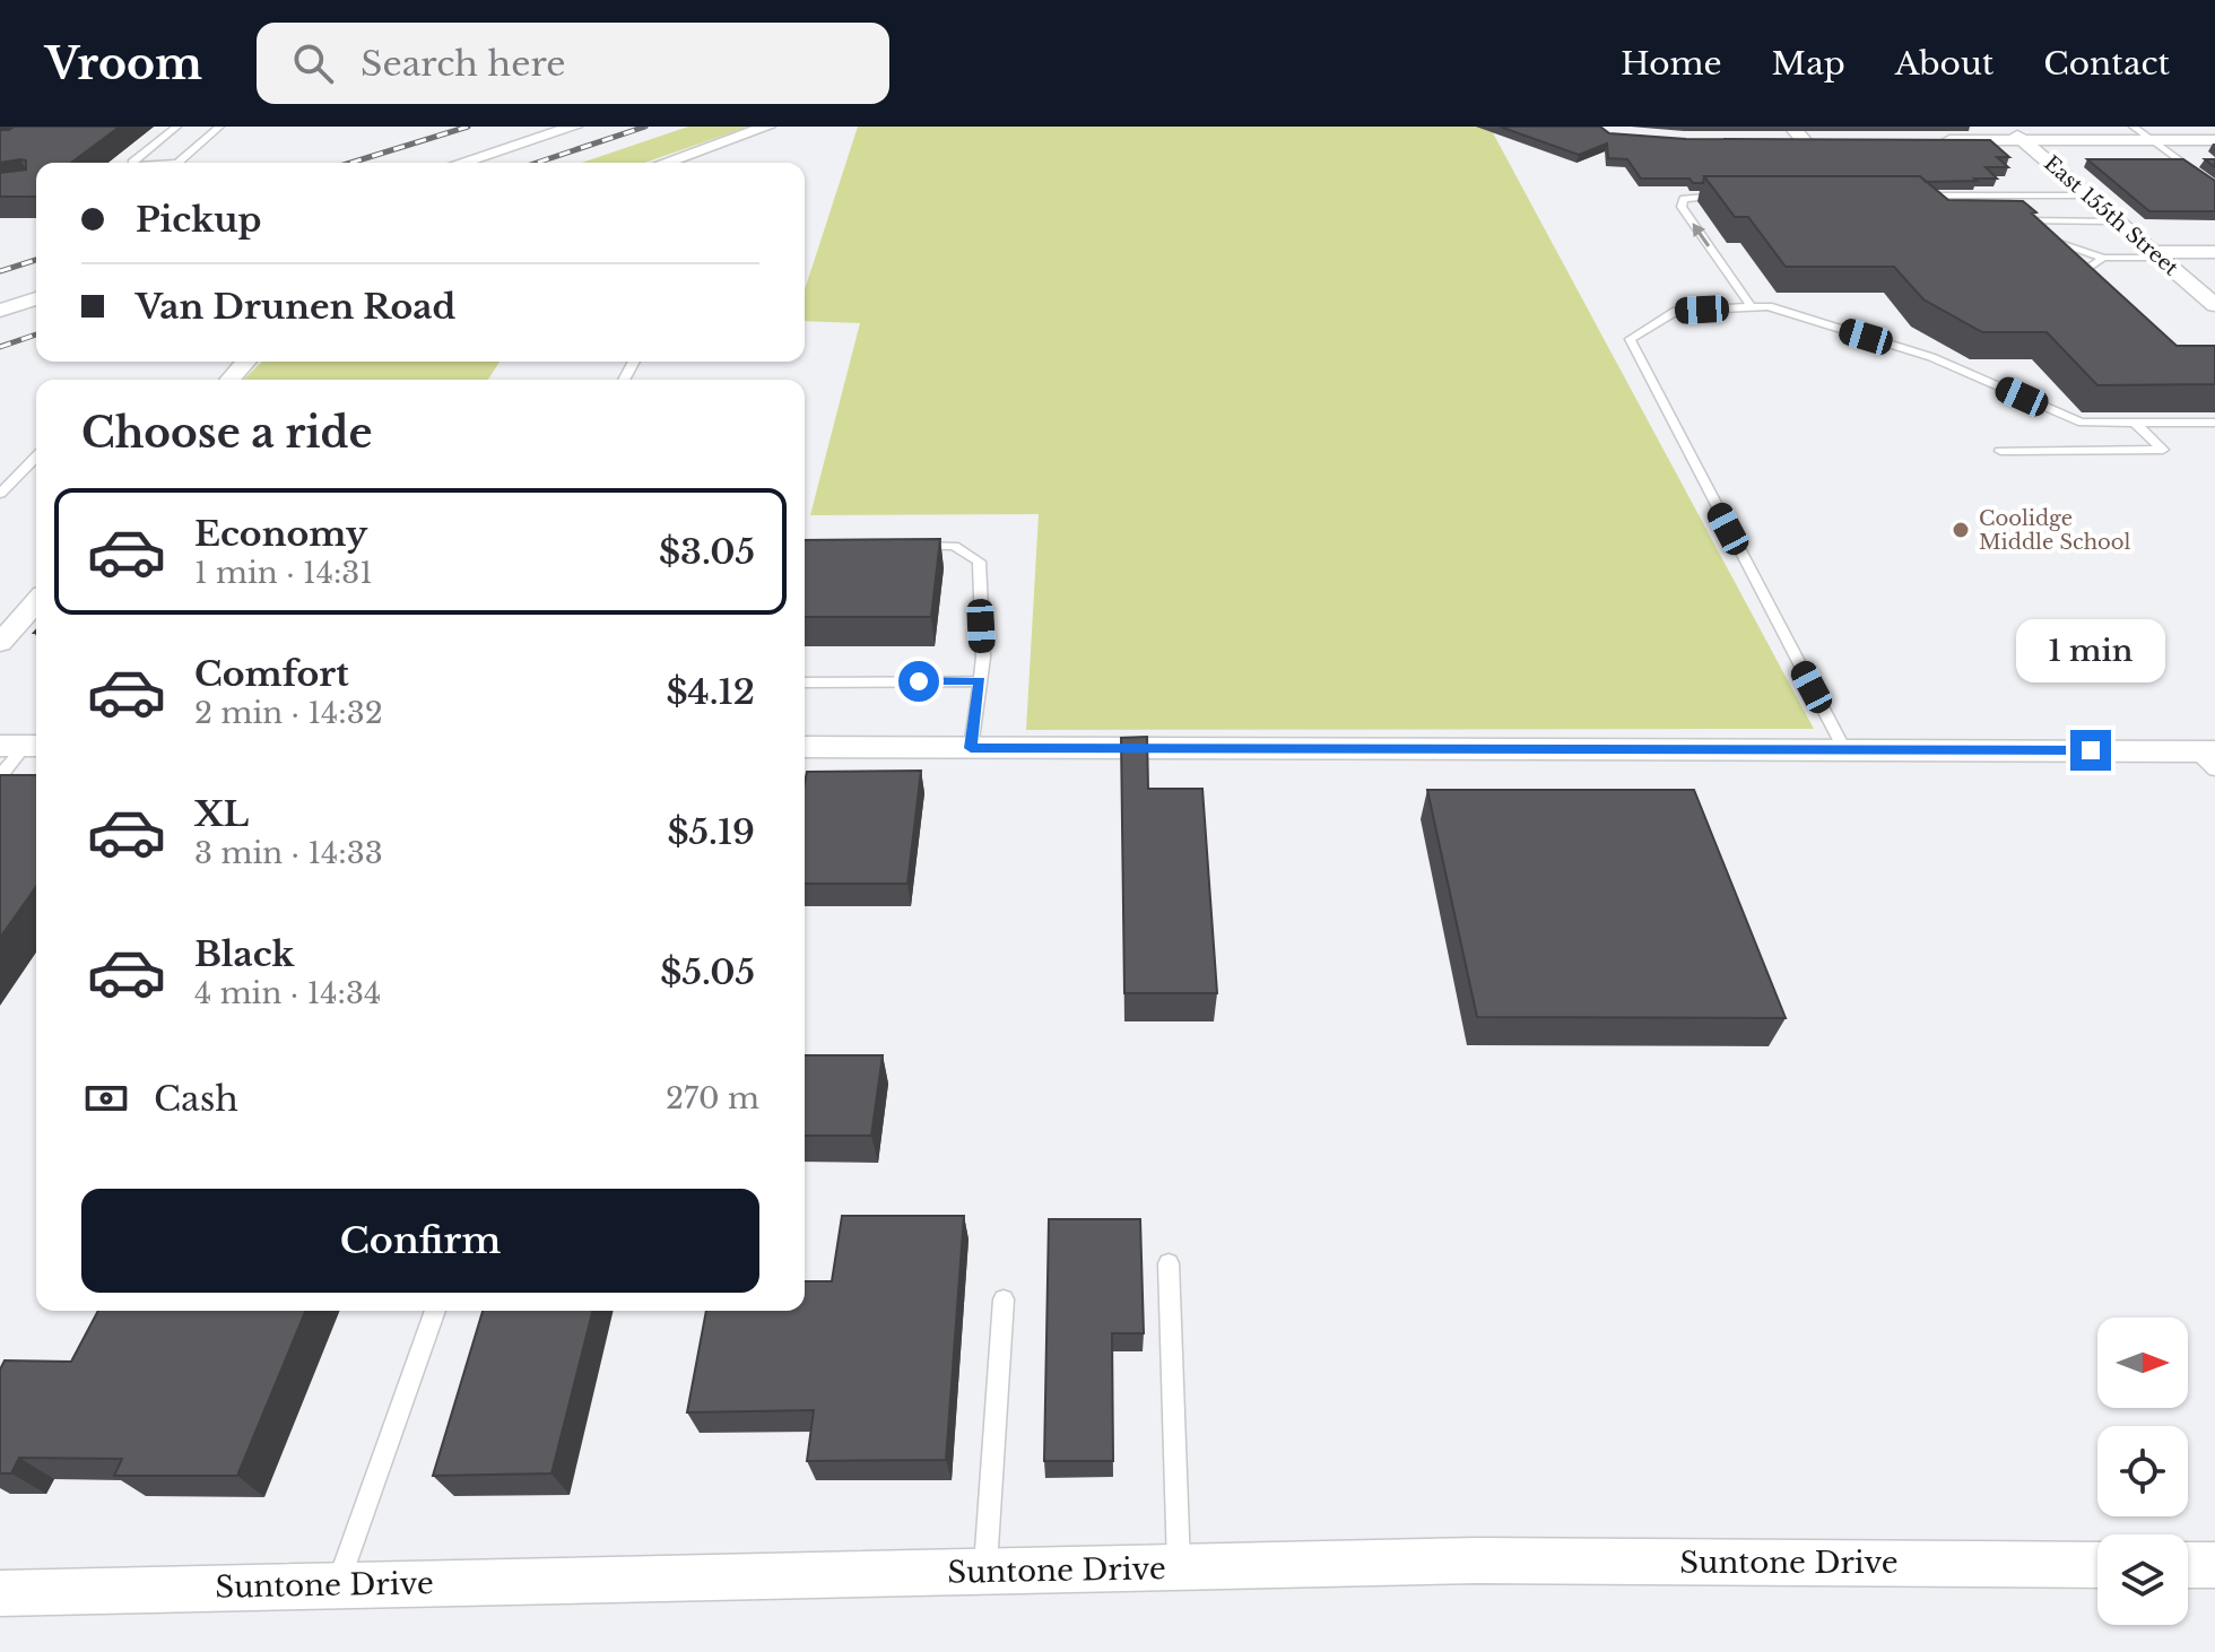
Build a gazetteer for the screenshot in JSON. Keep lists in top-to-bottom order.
{
  "streets": {
    "street": ["East 155th Street", "Suntone Drive"]
  },
  "places": ["Coolidge Middle School"],
  "north": "right",
  "page": {
    "header": "Vroom",
    "search": "Search here",
    "nav": [
      "Home",
      "Map",
      "About",
      "Contact"
    ],
    "banner": ["Pickup", "Van Drunen Road"],
    "heading": "Choose a ride",
    "list": [
      {
        "name": "Economy",
        "note": "1 min · 14:31",
        "value": "$3.05"
      },
      {
        "name": "Comfort",
        "note": "2 min · 14:32",
        "value": "$4.12"
      },
      {
        "name": "XL",
        "note": "3 min · 14:33",
        "value": "$5.19"
      },
      {
        "name": "Black",
        "note": "4 min · 14:34",
        "value": "$5.05"
      }
    ],
    "bubble": "1 min",
    "pay": ["Cash", "270 m"],
    "buttons": "Confirm"
  }
}
